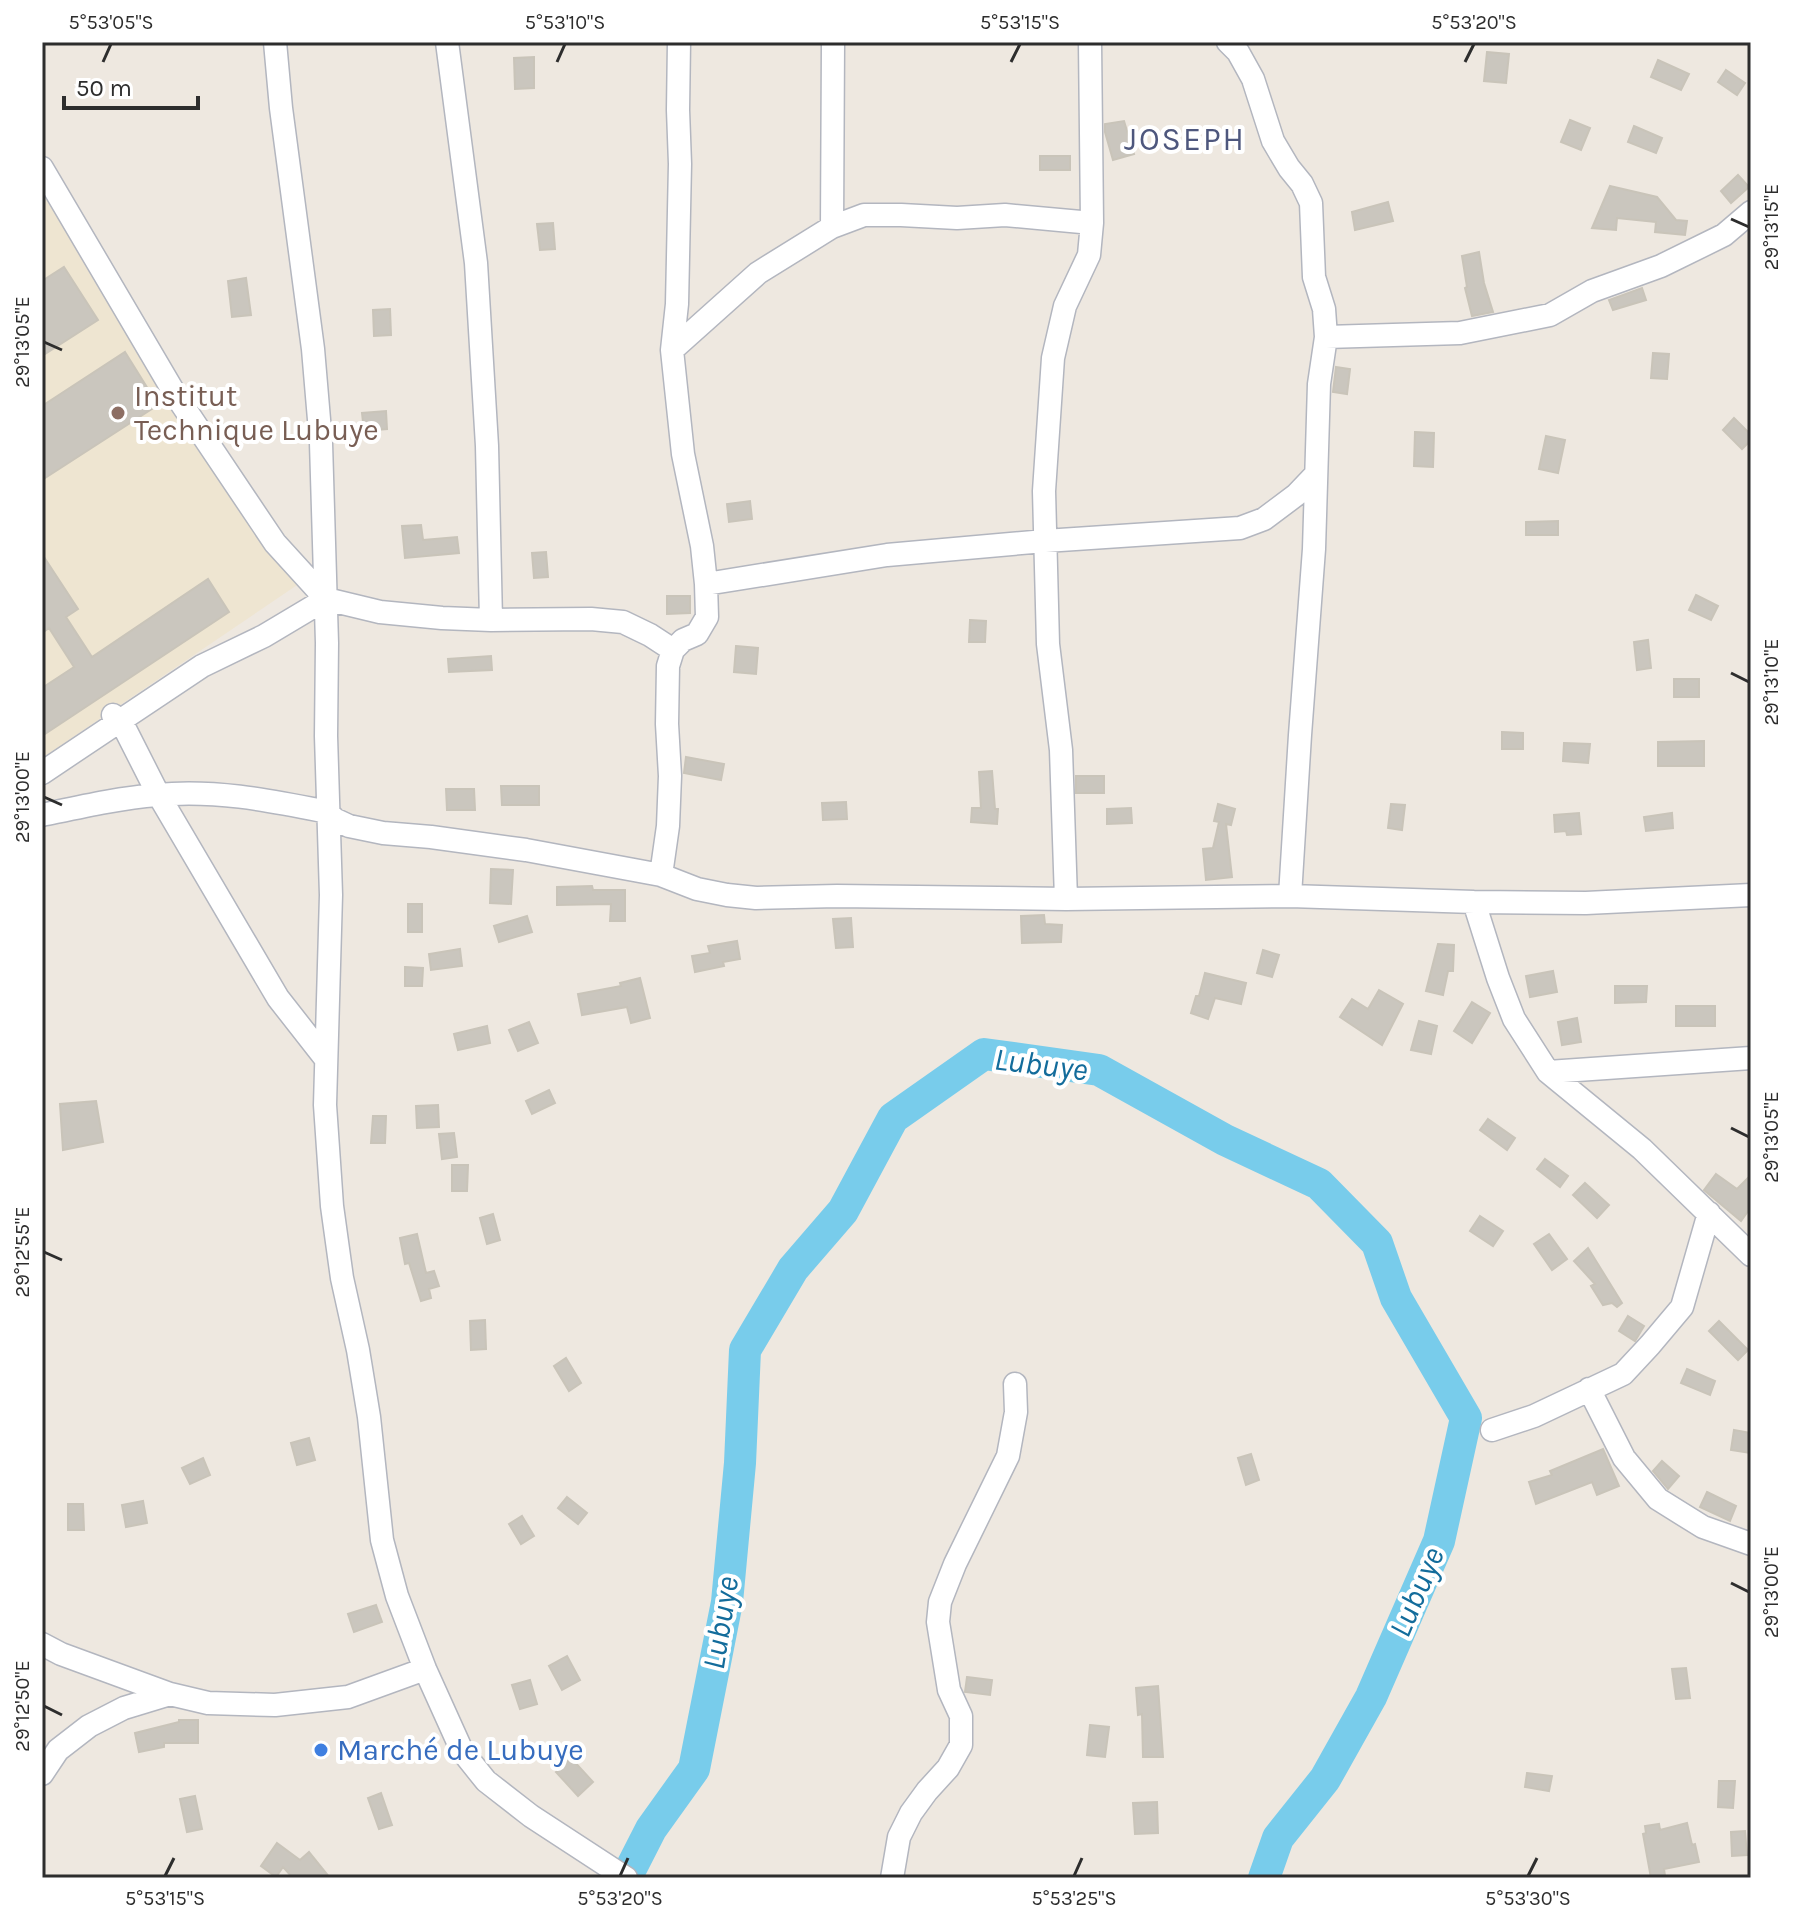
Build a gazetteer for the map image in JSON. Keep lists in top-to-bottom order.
{
  "districts": ["JOSEPH"],
  "water": ["Lubuye"],
  "places": ["Institut Technique Lubuye", "Marché de Lubuye"],
  "scale_bar": "50 m",
  "coordinates": [
    "5°53'05\"S",
    "5°53'10\"S",
    "5°53'15\"S",
    "5°53'20\"S",
    "29°13'15\"E",
    "29°13'05\"E",
    "29°13'10\"E",
    "29°13'00\"E",
    "29°12'55\"E",
    "29°12'50\"E",
    "5°53'25\"S",
    "5°53'30\"S"
  ]
}
